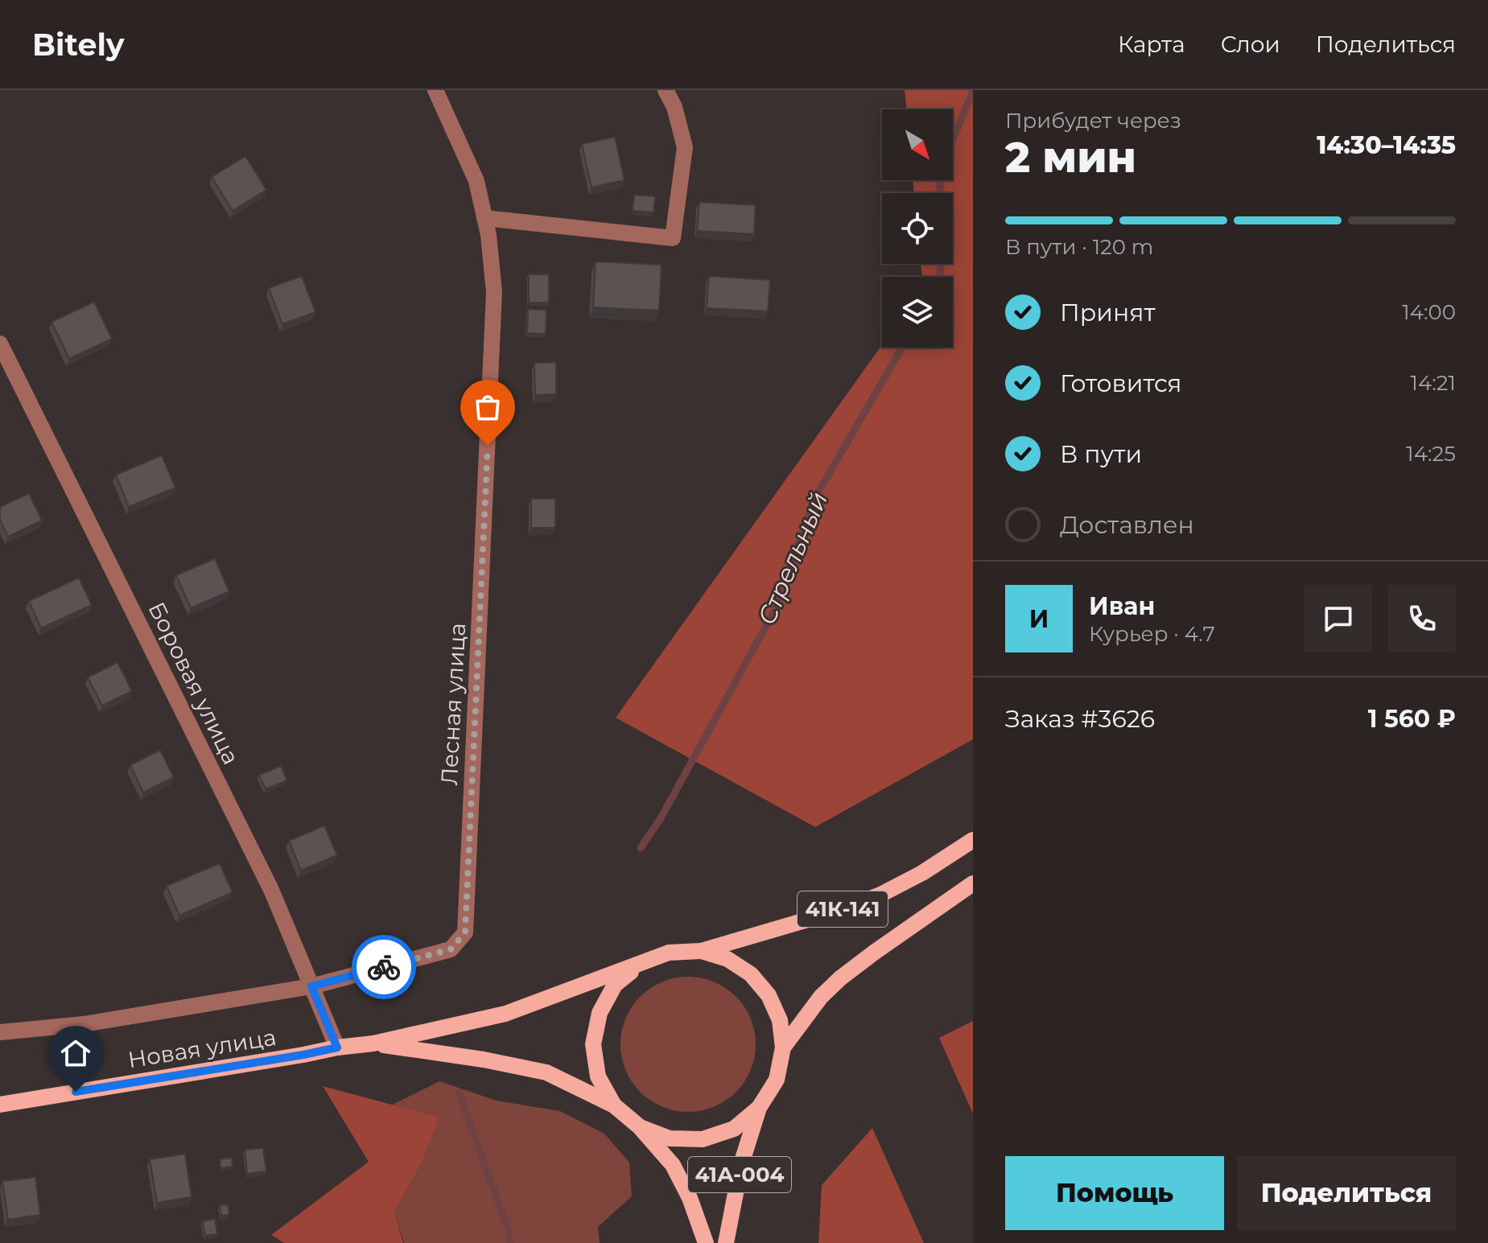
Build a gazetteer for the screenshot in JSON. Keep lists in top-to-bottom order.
{
  "streets": {
    "main road": ["41К-141", "Новая улица", "41А-004"],
    "street": ["Боровая улица", "Лесная улица"]
  },
  "crossings": [
    ["Боровая улица", "Лесная улица"],
    ["Боровая улица", "Новая улица"],
    ["41К-141", "Новая улица"],
    ["41К-141", "41А-004"]
  ],
  "water": ["Стрельный"],
  "north": "bottom right",
  "page": {
    "header": "Bitely",
    "nav": ["Карта", "Слои", "Поделиться"],
    "heading": ["2 мин", "Прибудет через", "14:30–14:35"],
    "panel": [
      "Иван",
      "Курьер · 4.7",
      "Заказ #3626",
      "1 560 ₽"
    ],
    "bar": "В пути · 120 m",
    "list": [
      ["Принят", "14:00"],
      ["Готовится", "14:21"],
      ["В пути", "14:25"],
      "Доставлен"
    ],
    "round": "И",
    "buttons": ["Помощь", "Поделиться"]
  }
}
